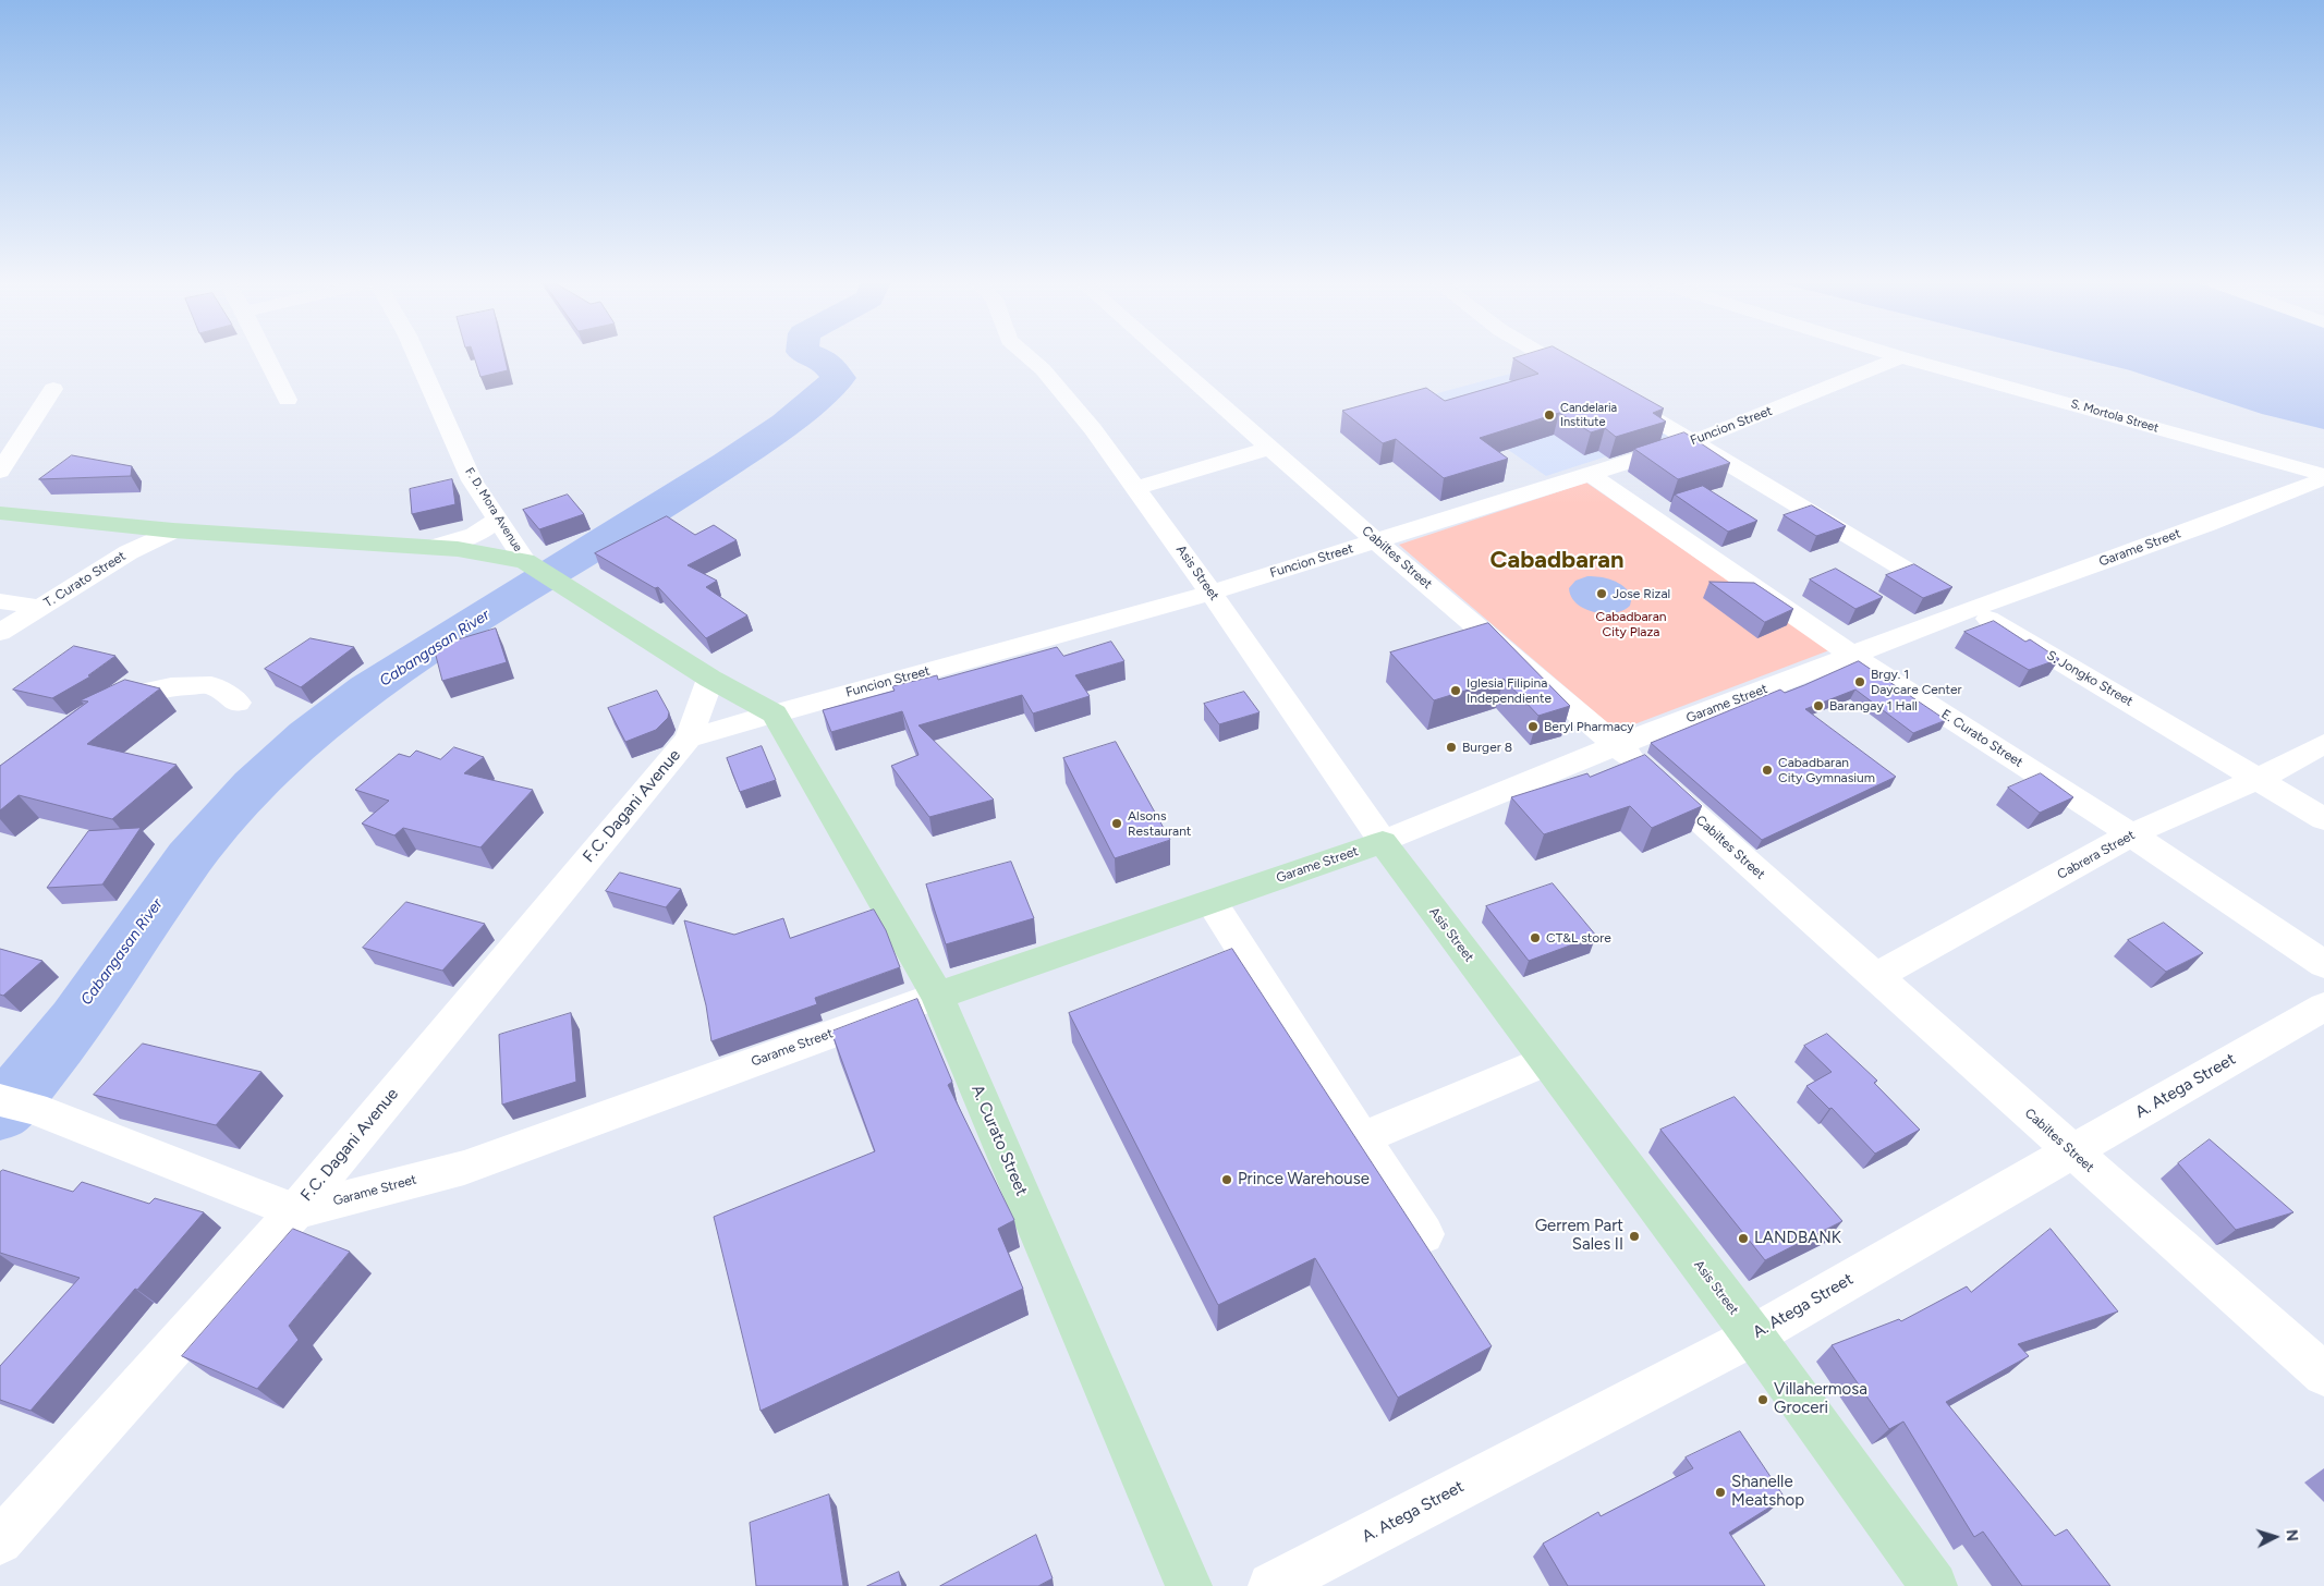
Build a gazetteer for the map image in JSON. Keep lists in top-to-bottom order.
{
  "streets": {
    "main road": ["Garame Street", "Asis Street", "A. Curato Street"],
    "street": [
      "S. Mortola Street",
      "Funcion Street",
      "F. D. Mora Avenue",
      "Cabiltes Street",
      "T. Curato Street",
      "S. Jongko Street",
      "E. Curato Street",
      "F.C. Dagani Avenue",
      "Cabrera Street",
      "A. Atega Street"
    ]
  },
  "crossings": [
    ["S. Mortola Street", "Funcion Street"],
    ["S. Mortola Street", "Garame Street"],
    ["Funcion Street", "Cabiltes Street"],
    ["Funcion Street", "Asis Street"],
    ["Funcion Street", "S. Jongko Street"],
    ["Funcion Street", "E. Curato Street"],
    ["Funcion Street", "F.C. Dagani Avenue"],
    ["Funcion Street", "A. Curato Street"],
    ["Garame Street", "Cabiltes Street"],
    ["Garame Street", "Asis Street"],
    ["Garame Street", "S. Jongko Street"],
    ["Garame Street", "E. Curato Street"],
    ["Garame Street", "F.C. Dagani Avenue"],
    ["Garame Street", "A. Curato Street"],
    ["Cabiltes Street", "Cabrera Street"],
    ["Cabiltes Street", "A. Atega Street"],
    ["Asis Street", "A. Atega Street"],
    ["S. Jongko Street", "Cabrera Street"],
    ["E. Curato Street", "Cabrera Street"]
  ],
  "districts": ["Cabadbaran"],
  "water": ["Cabangasan River"],
  "parks": ["Cabadbaran City Plaza"],
  "places": [
    "Candelaria Institute",
    "Jose Rizal",
    "Brgy. 1 Daycare Center",
    "Iglesia Filipina Independiente",
    "Barangay 1 Hall",
    "Beryl Pharmacy",
    "Burger 8",
    "Cabadbaran City Gymnasium",
    "Alsons Restaurant",
    "CT&L store",
    "Prince Warehouse",
    "Gerrem Part Sales II",
    "LANDBANK",
    "Villahermosa Groceri",
    "Shanelle Meatshop"
  ],
  "north": "right"
}
